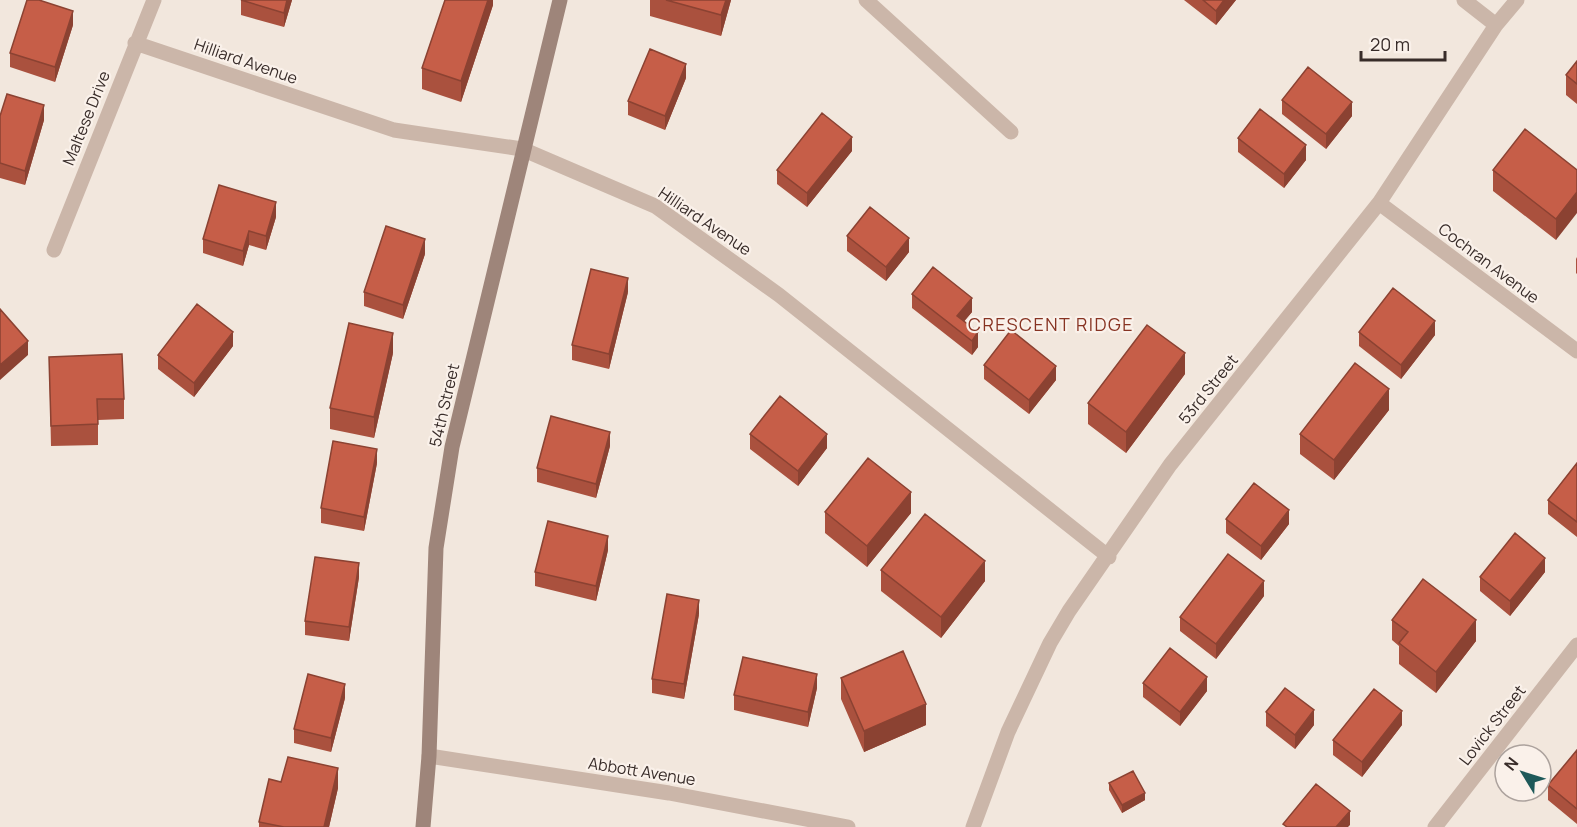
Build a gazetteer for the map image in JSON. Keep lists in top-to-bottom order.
{
  "streets": {
    "main road": ["54th Street"],
    "street": [
      "Hilliard Avenue",
      "Maltese Drive",
      "Cochran Avenue",
      "53rd Street",
      "Lovick Street",
      "Abbott Avenue"
    ]
  },
  "crossings": [
    ["Hilliard Avenue", "Maltese Drive"],
    ["Hilliard Avenue", "53rd Street"],
    ["Hilliard Avenue", "54th Street"],
    ["Cochran Avenue", "53rd Street"],
    ["54th Street", "Abbott Avenue"]
  ],
  "districts": ["CRESCENT RIDGE"],
  "scale_bar": "20 m",
  "north": "top left"
}
